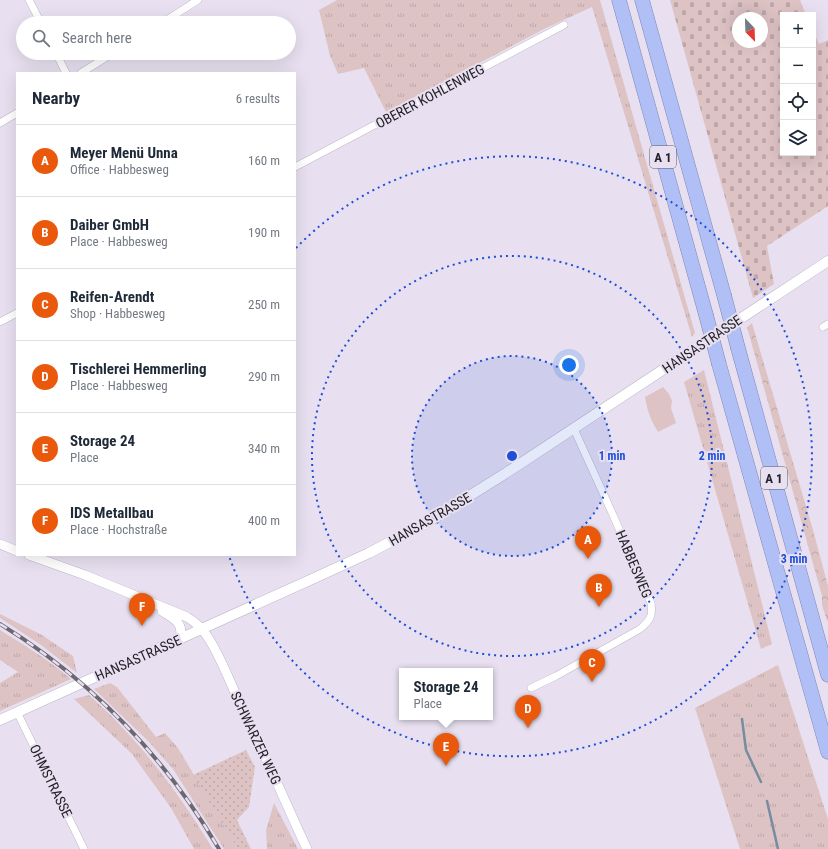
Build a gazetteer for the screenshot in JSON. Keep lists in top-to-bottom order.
{
  "streets": {
    "highway": ["A 1"],
    "main road": ["HANSASTRASSE"],
    "street": [
      "OBERER KOHLENWEG",
      "HABBESWEG",
      "SCHWARZER WEG",
      "OHMSTRASSE"
    ]
  },
  "crossings": [
    ["HANSASTRASSE", "HABBESWEG"],
    ["HANSASTRASSE", "SCHWARZER WEG"],
    ["HANSASTRASSE", "OHMSTRASSE"]
  ],
  "north": "bottom right",
  "page": {
    "map_buttons": ["+", "−"],
    "search": "Search here",
    "heading": ["Nearby", "6 results"],
    "list": [
      {
        "mark": "A",
        "name": "Meyer Menü Unna",
        "note": "Office · Habbesweg",
        "value": "160 m"
      },
      {
        "mark": "B",
        "name": "Daiber GmbH",
        "note": "Place · Habbesweg",
        "value": "190 m"
      },
      {
        "mark": "C",
        "name": "Reifen-Arendt",
        "note": "Shop · Habbesweg",
        "value": "250 m"
      },
      {
        "mark": "D",
        "name": "Tischlerei Hemmerling",
        "note": "Place · Habbesweg",
        "value": "290 m"
      },
      {
        "mark": "E",
        "name": "Storage 24",
        "note": "Place",
        "value": "340 m"
      },
      {
        "mark": "F",
        "name": "IDS Metallbau",
        "note": "Place · Hochstraße",
        "value": "400 m"
      }
    ],
    "pins": [
      "A",
      "B",
      "F",
      "C",
      "D",
      "E"
    ],
    "popup": ["Storage 24", "Place"]
  },
  "rings": ["1 min", "2 min", "3 min"]
}
